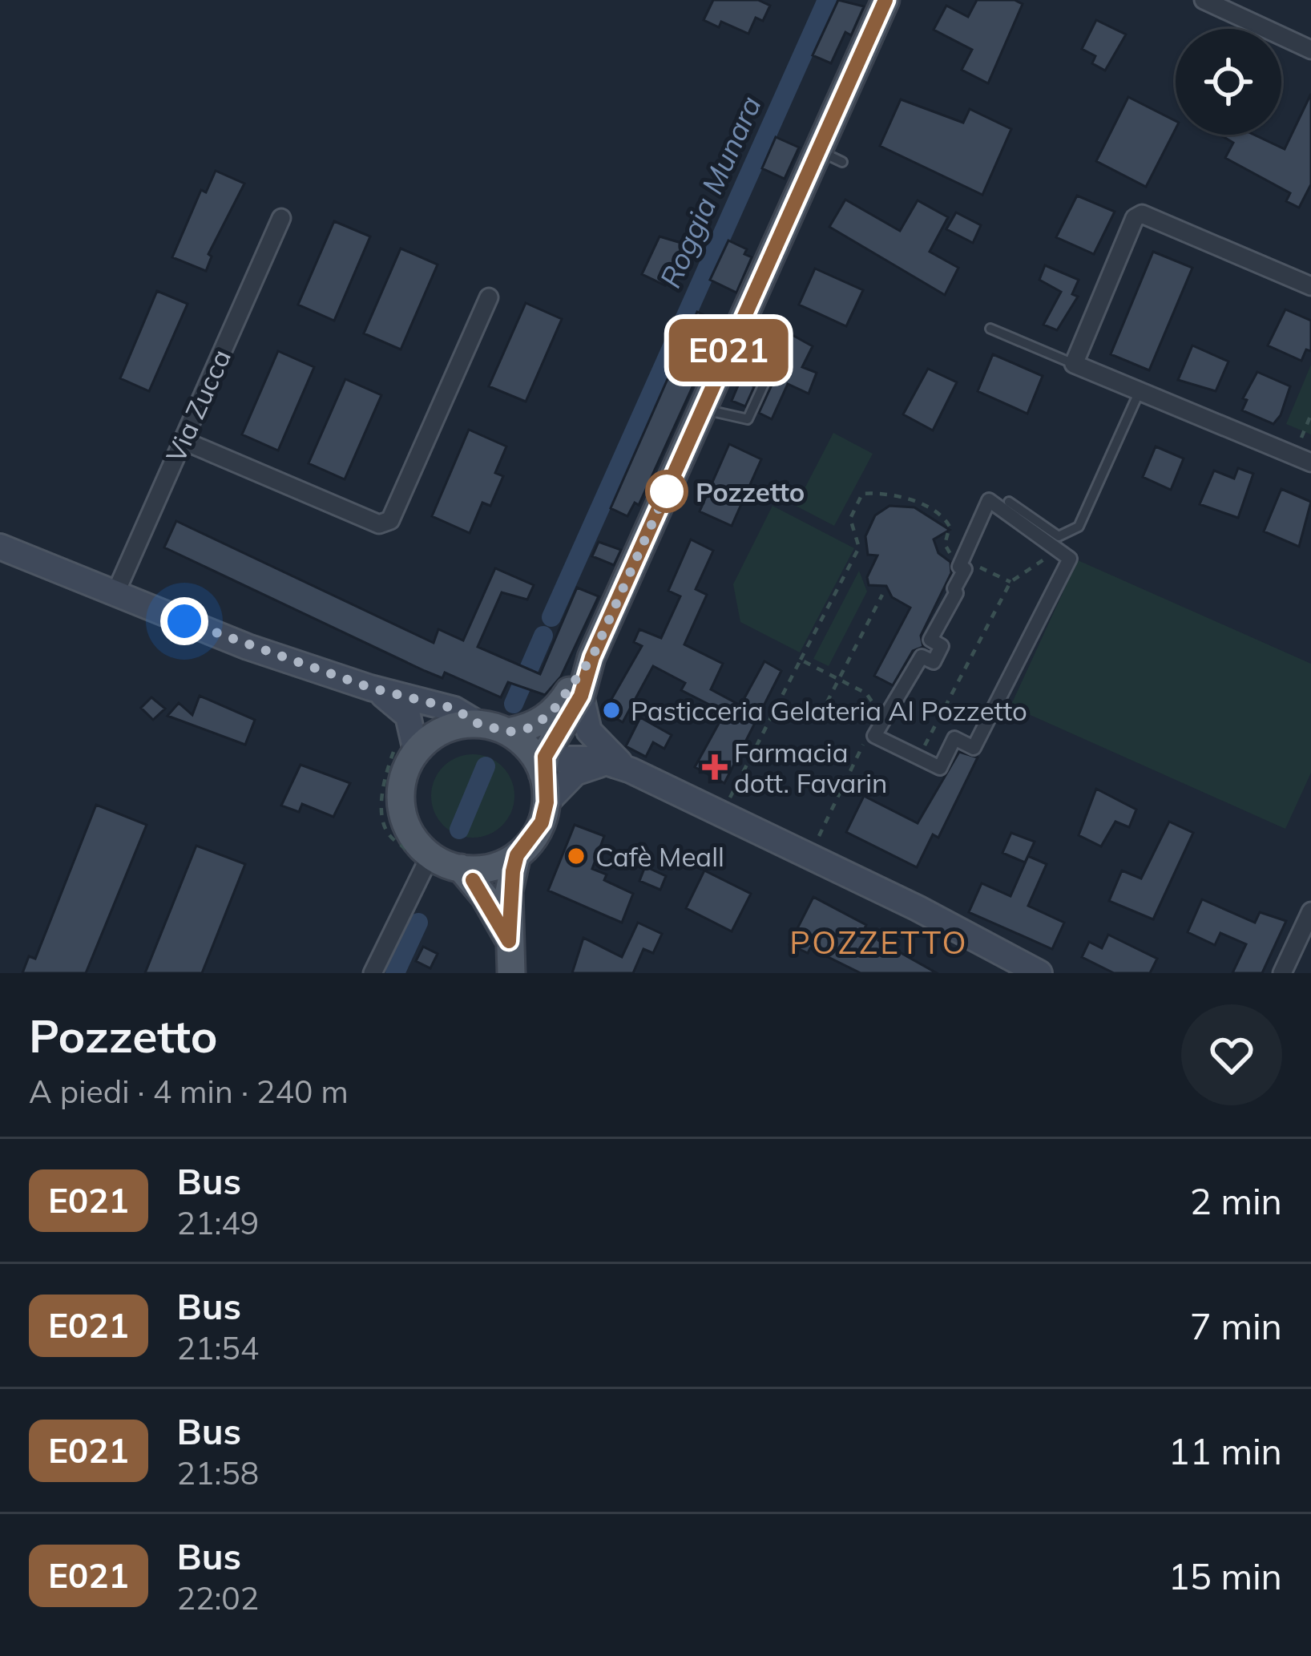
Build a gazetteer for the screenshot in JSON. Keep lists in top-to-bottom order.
{
  "streets": {
    "street": ["Via Zucca"]
  },
  "districts": ["POZZETTO"],
  "water": ["Roggia Munara"],
  "places": {
    "other": ["Pozzetto", "Pasticceria Gelateria Al Pozzetto", "Cafè Meall"],
    "health": ["Farmacia dott. Favarin"]
  },
  "lines": ["bus line E021"],
  "page": {
    "on_map": "E021",
    "heading": ["Pozzetto", "A piedi · 4 min · 240 m"],
    "list": [
      {
        "mark": "E021",
        "name": "Bus",
        "note": "21:49",
        "value": "2 min"
      },
      {
        "mark": "E021",
        "name": "Bus",
        "note": "21:54",
        "value": "7 min"
      },
      {
        "mark": "E021",
        "name": "Bus",
        "note": "21:58",
        "value": "11 min"
      },
      {
        "mark": "E021",
        "name": "Bus",
        "note": "22:02",
        "value": "15 min"
      }
    ]
  }
}
